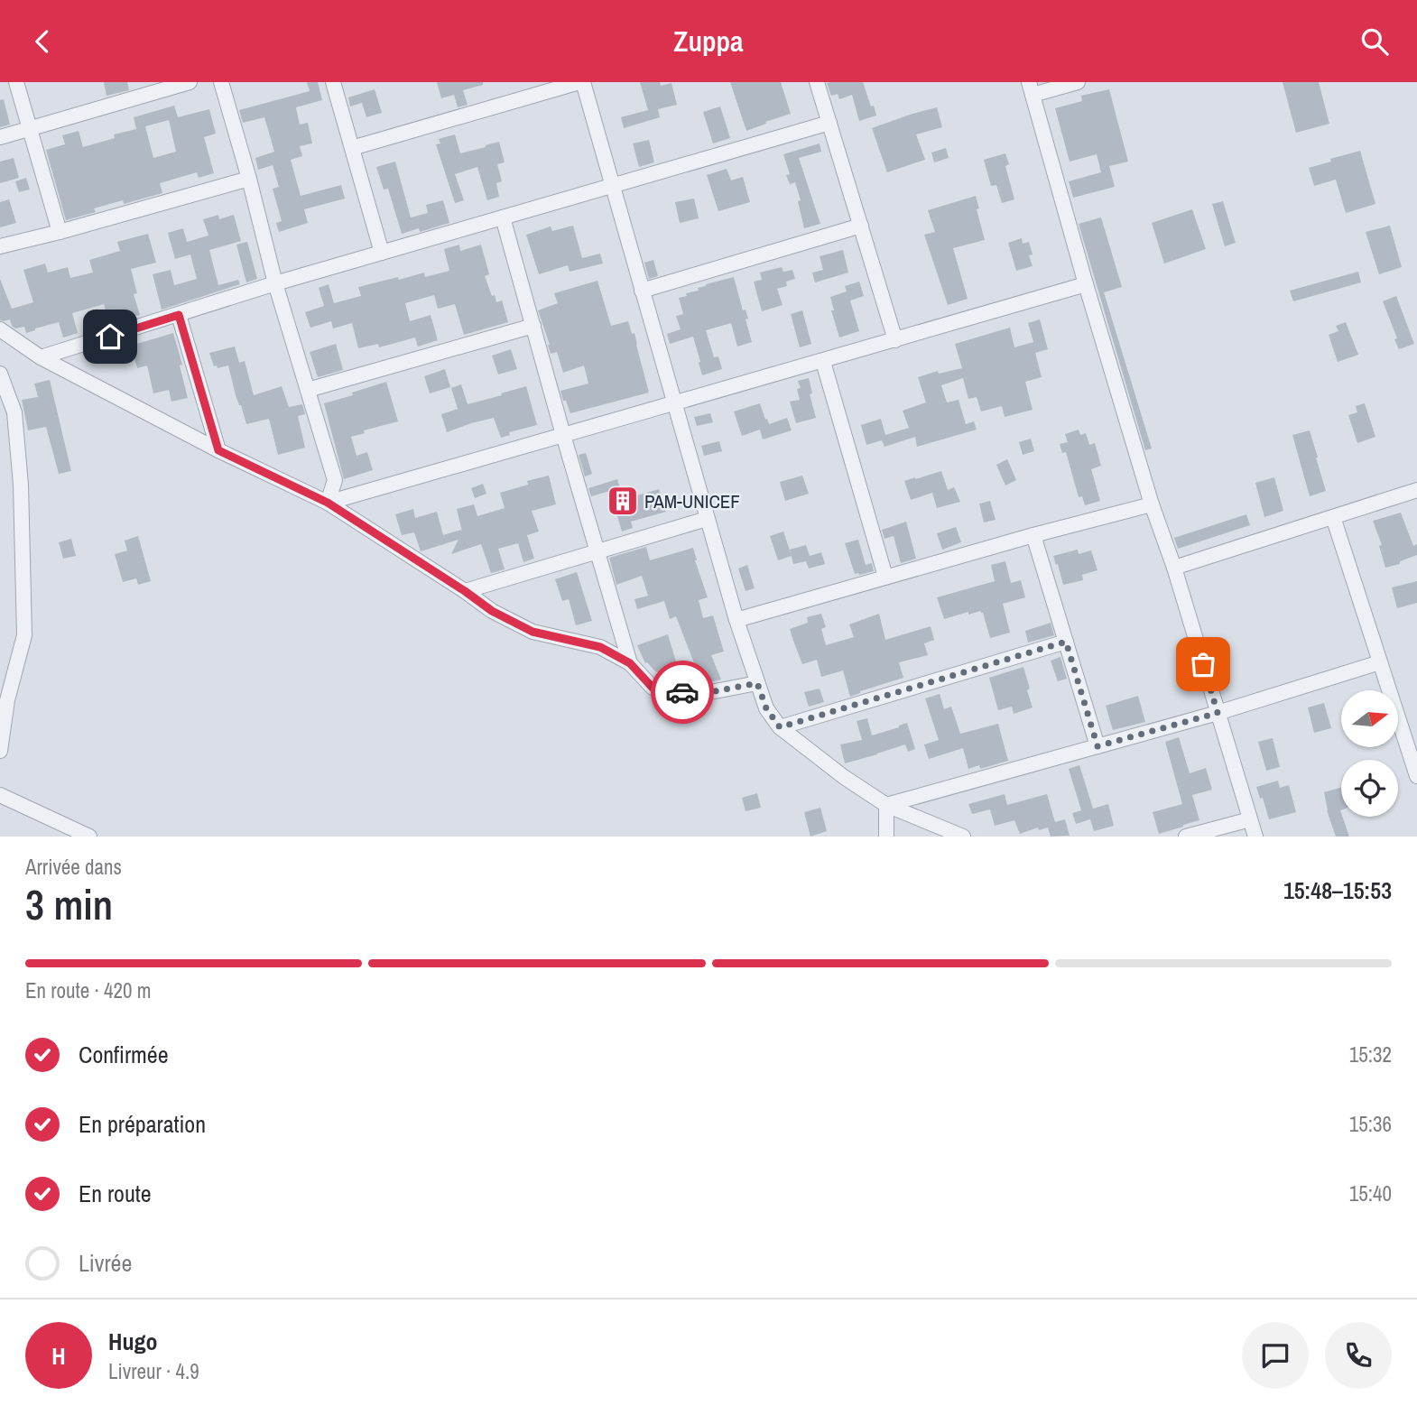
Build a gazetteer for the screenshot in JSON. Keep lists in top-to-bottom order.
{
  "places": {
    "building": ["PAM-UNICEF"]
  },
  "north": "right",
  "page": {
    "header": "Zuppa",
    "heading": ["3 min", "Arrivée dans", "15:48–15:53"],
    "panel": ["Hugo", "Livreur · 4.9"],
    "bar": "En route · 420 m",
    "list": [
      ["Confirmée", "15:32"],
      ["En préparation", "15:36"],
      ["En route", "15:40"],
      "Livrée"
    ],
    "round": "H"
  }
}
